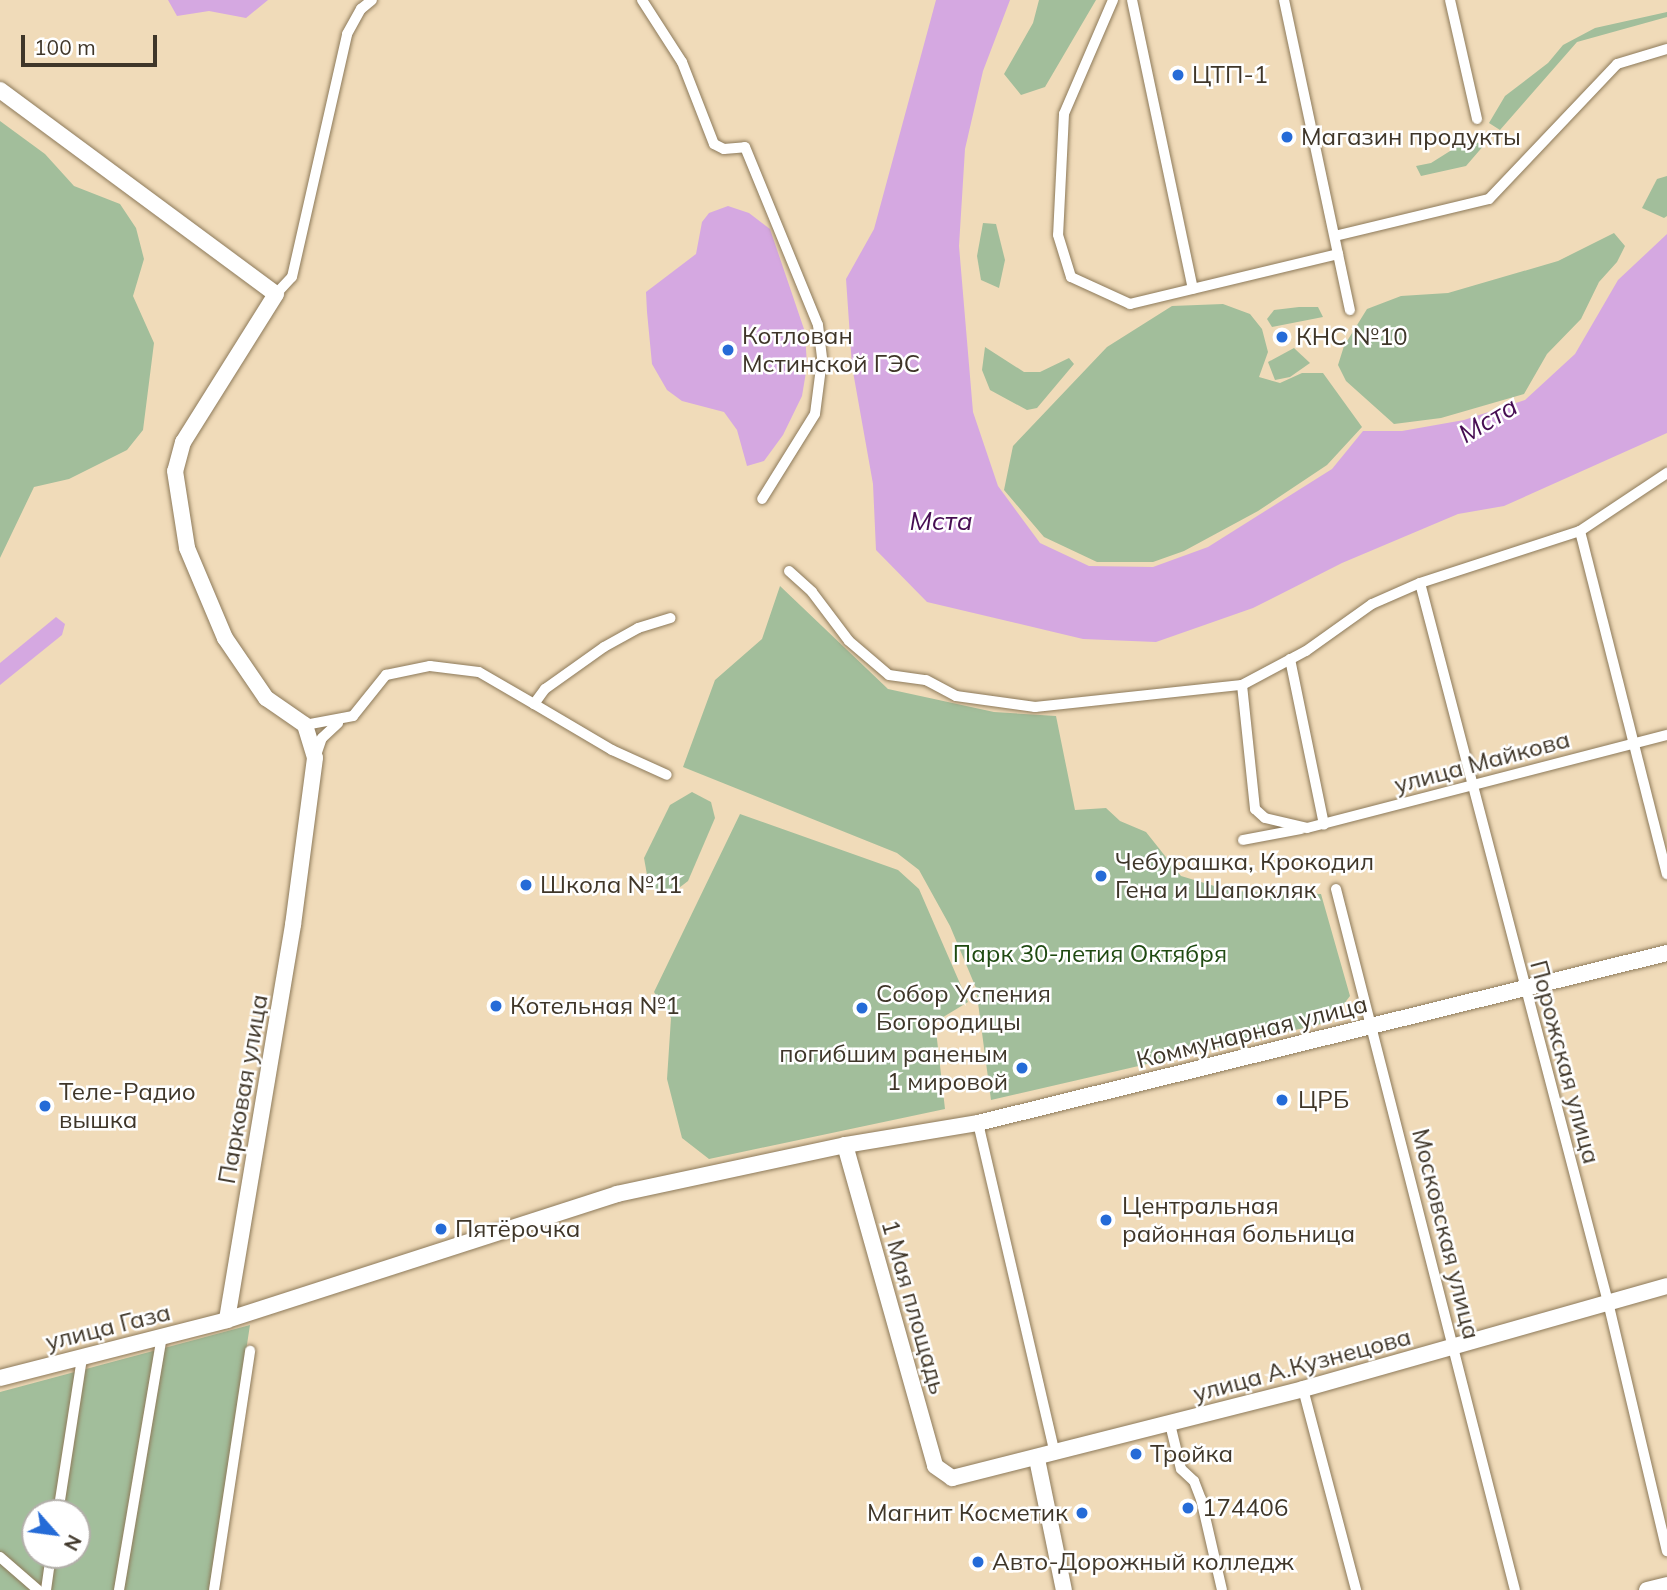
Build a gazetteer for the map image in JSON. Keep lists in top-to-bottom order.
{
  "streets": {
    "main road": [
      "Коммунарная улица",
      "Парковая улица",
      "1 Мая площадь",
      "улица Газа",
      "улица А.Кузнецова"
    ],
    "street": ["улица Майкова", "Порожская улица", "Московская улица"]
  },
  "crossings": [
    ["улица Майкова", "Порожская улица"],
    ["Коммунарная улица", "Порожская улица"],
    ["Коммунарная улица", "Московская улица"],
    ["Коммунарная улица", "1 Мая площадь"],
    ["Порожская улица", "улица А.Кузнецова"],
    ["Парковая улица", "улица Газа"],
    ["Московская улица", "улица А.Кузнецова"],
    ["1 Мая площадь", "улица А.Кузнецова"]
  ],
  "water": ["Мста"],
  "parks": ["Парк 30-летия Октября"],
  "places": [
    "ЦТП-1",
    "Магазин продукты",
    "КНС №10",
    "Котлован Мстинской ГЭС",
    "Чебурашка, Крокодил Гена и Шапокляк",
    "Школа №11",
    "Котельная №1",
    "Собор Успения Богородицы",
    "погибшим раненым 1 мировой",
    "ЦРБ",
    "Теле-Радио вышка",
    "Центральная районная больница",
    "Пятёрочка",
    "Тройка",
    "174406",
    "Магнит Косметик",
    "Авто-Дорожный колледж"
  ],
  "scale_bar": "100 m",
  "north": "bottom right"
}
